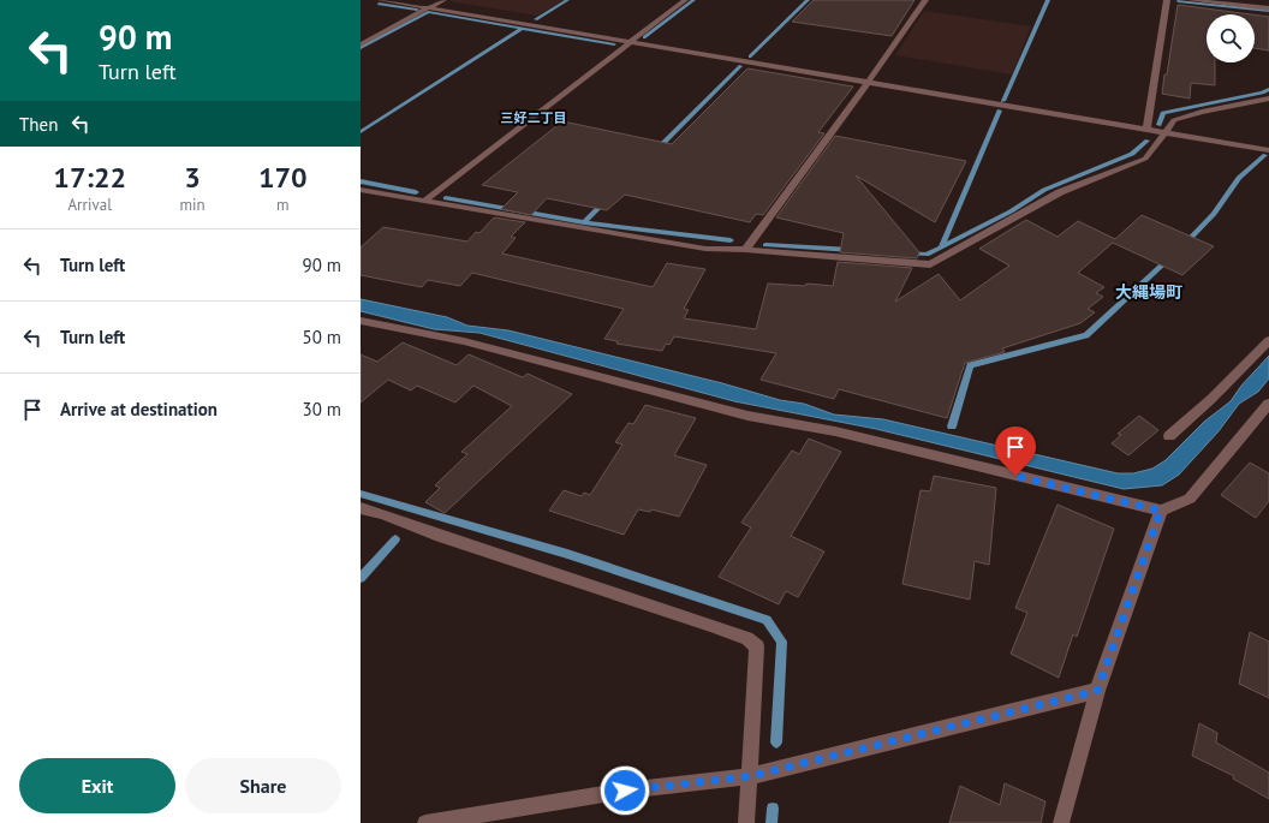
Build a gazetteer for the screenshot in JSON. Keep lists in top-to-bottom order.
{
  "districts": ["三好二丁目", "大縄場町"],
  "page": {
    "turn": ["90 m", "Turn left"],
    "then": "Then",
    "eta": [
      "17:22",
      "Arrival",
      "3",
      "min",
      "170",
      "m"
    ],
    "list": [
      {
        "name": "Turn left",
        "value": "90 m"
      },
      {
        "name": "Turn left",
        "value": "50 m"
      },
      {
        "name": "Arrive at destination",
        "value": "30 m"
      }
    ],
    "buttons": ["Exit", "Share"]
  }
}
